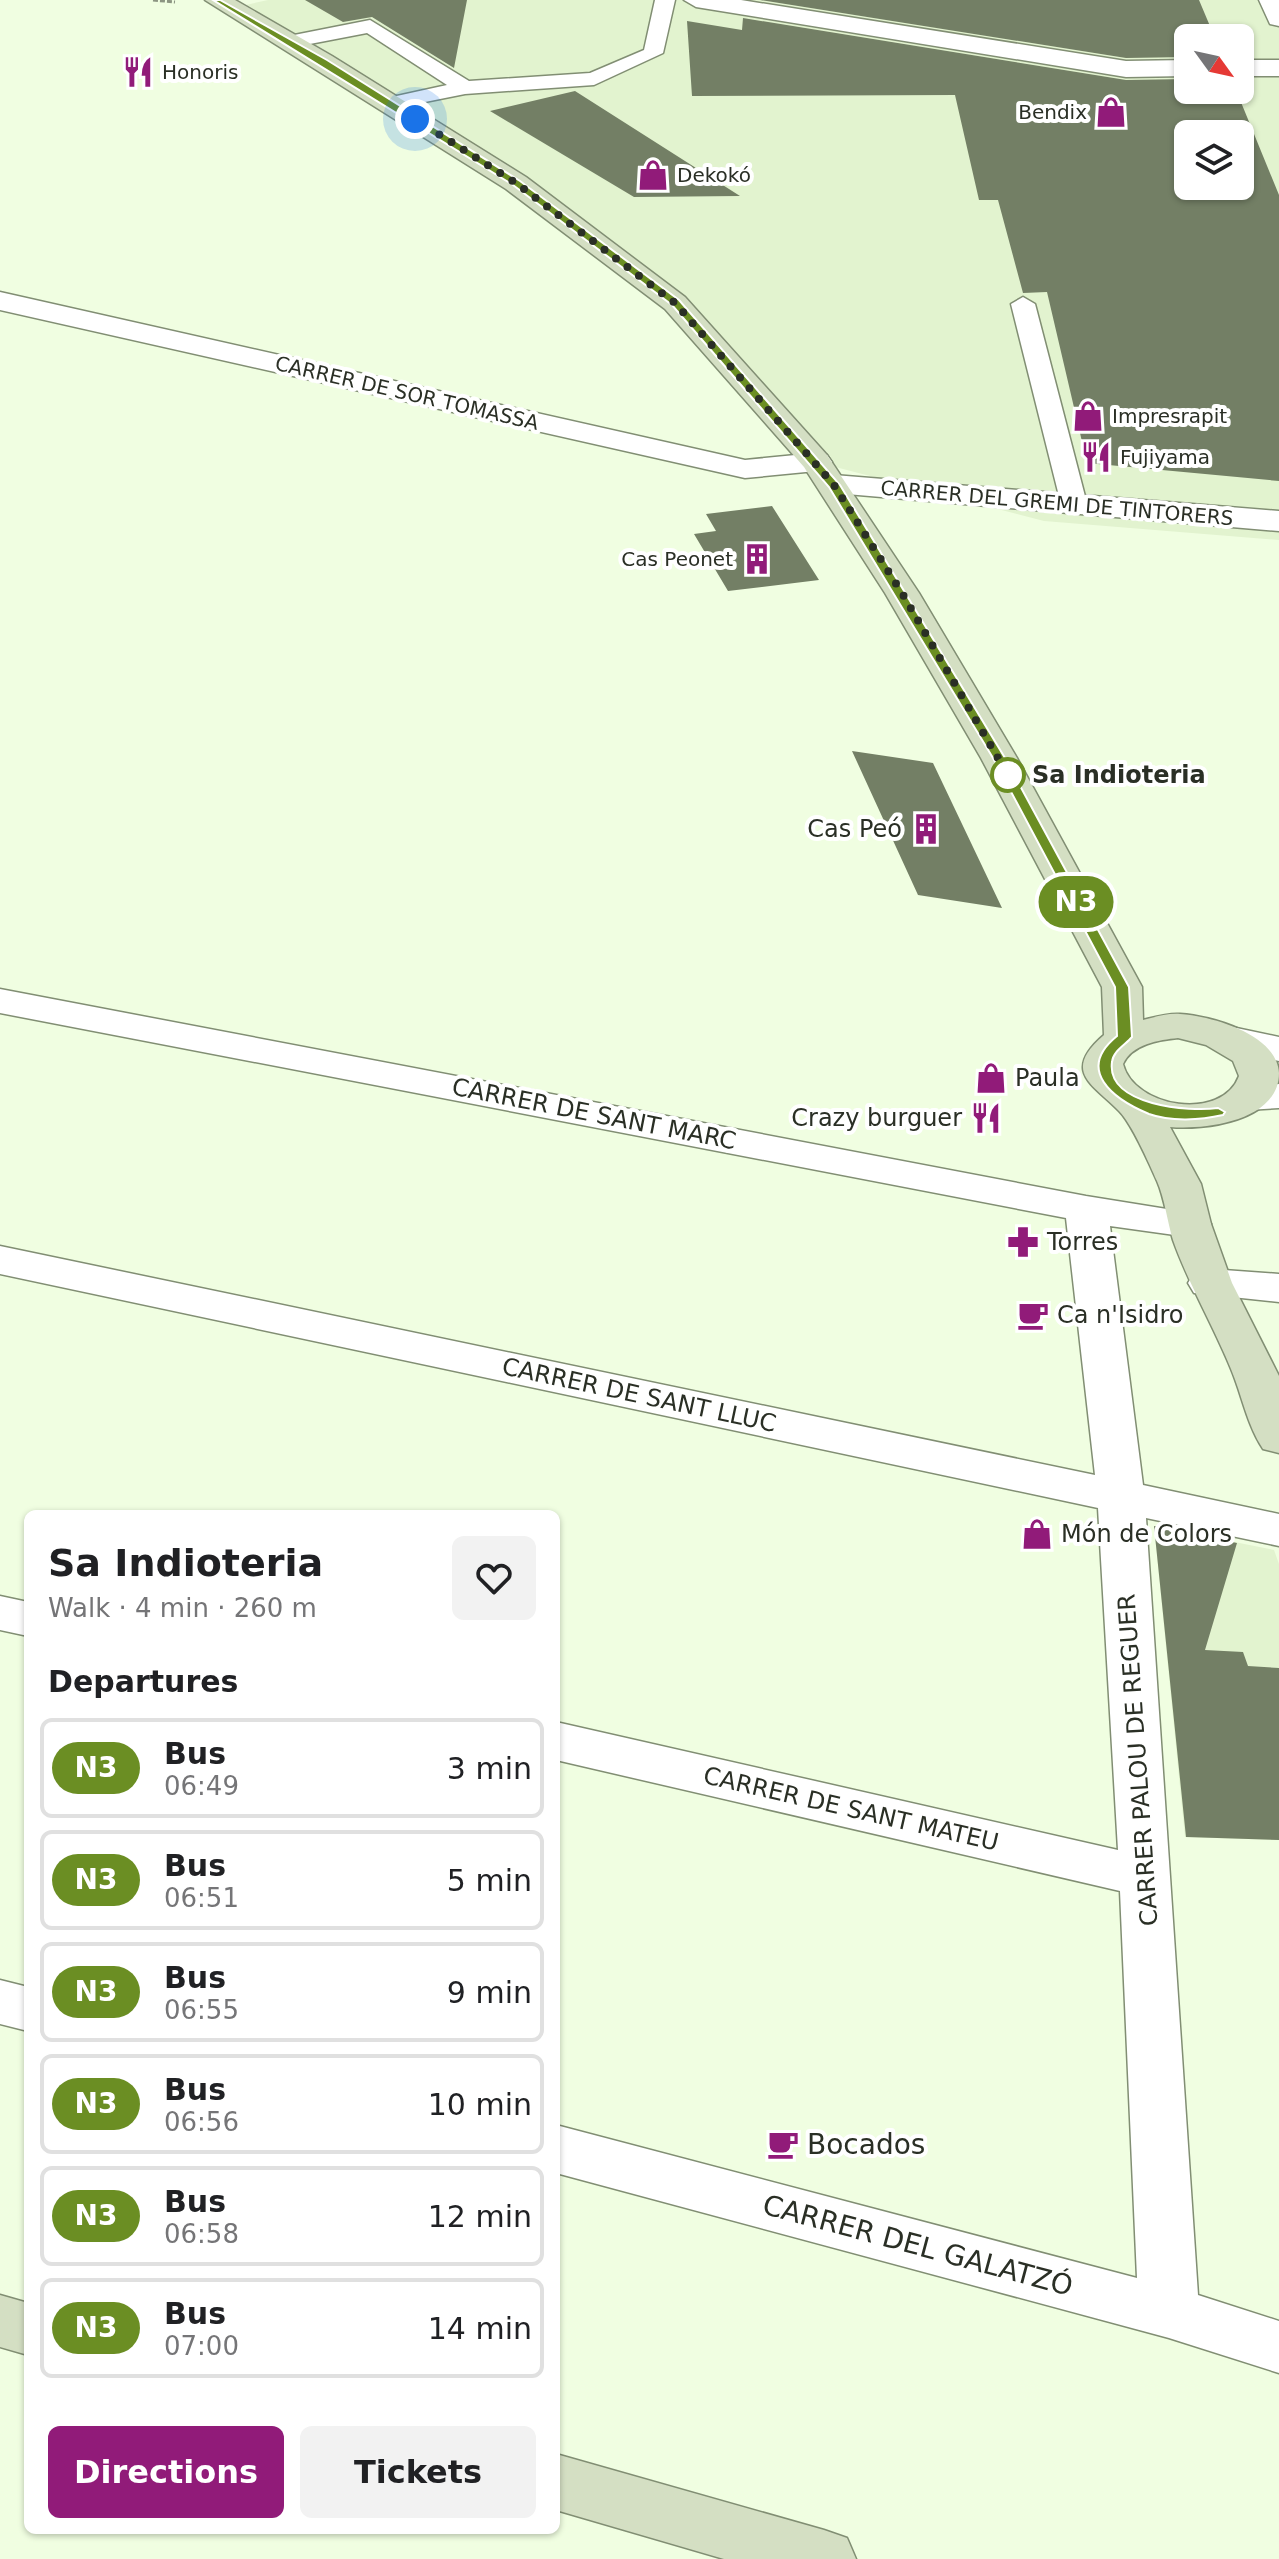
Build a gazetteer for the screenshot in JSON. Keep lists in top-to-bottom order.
{
  "streets": {
    "street": [
      "CARRER DE SOR TOMASSA",
      "CARRER DEL GREMI DE TINTORERS",
      "CARRER DE SANT MARC",
      "CARRER DE SANT LLUC",
      "CARRER PALOU DE REGUER",
      "CARRER DE SANT MATEU",
      "CARRER DEL GALATZÓ"
    ]
  },
  "crossings": [
    ["CARRER DE SOR TOMASSA", "CARRER DEL GREMI DE TINTORERS"],
    ["CARRER DE SANT MARC", "CARRER PALOU DE REGUER"],
    ["CARRER DE SANT LLUC", "CARRER PALOU DE REGUER"],
    ["CARRER PALOU DE REGUER", "CARRER DE SANT MATEU"],
    ["CARRER PALOU DE REGUER", "CARRER DEL GALATZÓ"]
  ],
  "places": {
    "restaurant": ["Honoris", "Fujiyama", "Crazy burguer"],
    "shop": [
      "Bendix",
      "Dekokó",
      "Impresrapit",
      "Paula",
      "Món de Colors"
    ],
    "building": ["Cas Peonet", "Cas Peó"],
    "other": ["Sa Indioteria"],
    "pharmacy": ["Torres"],
    "cafe": ["Ca n'Isidro", "Bocados"]
  },
  "lines": ["bus line N3"],
  "north": "bottom right",
  "page": {
    "on_map": "N3",
    "heading": [
      ["Sa Indioteria", "Walk · 4 min · 260 m"],
      "Departures"
    ],
    "list": [
      {
        "mark": "N3",
        "name": "Bus",
        "note": "06:49",
        "value": "3 min"
      },
      {
        "mark": "N3",
        "name": "Bus",
        "note": "06:51",
        "value": "5 min"
      },
      {
        "mark": "N3",
        "name": "Bus",
        "note": "06:55",
        "value": "9 min"
      },
      {
        "mark": "N3",
        "name": "Bus",
        "note": "06:56",
        "value": "10 min"
      },
      {
        "mark": "N3",
        "name": "Bus",
        "note": "06:58",
        "value": "12 min"
      },
      {
        "mark": "N3",
        "name": "Bus",
        "note": "07:00",
        "value": "14 min"
      }
    ],
    "buttons": ["Directions", "Tickets"]
  }
}
